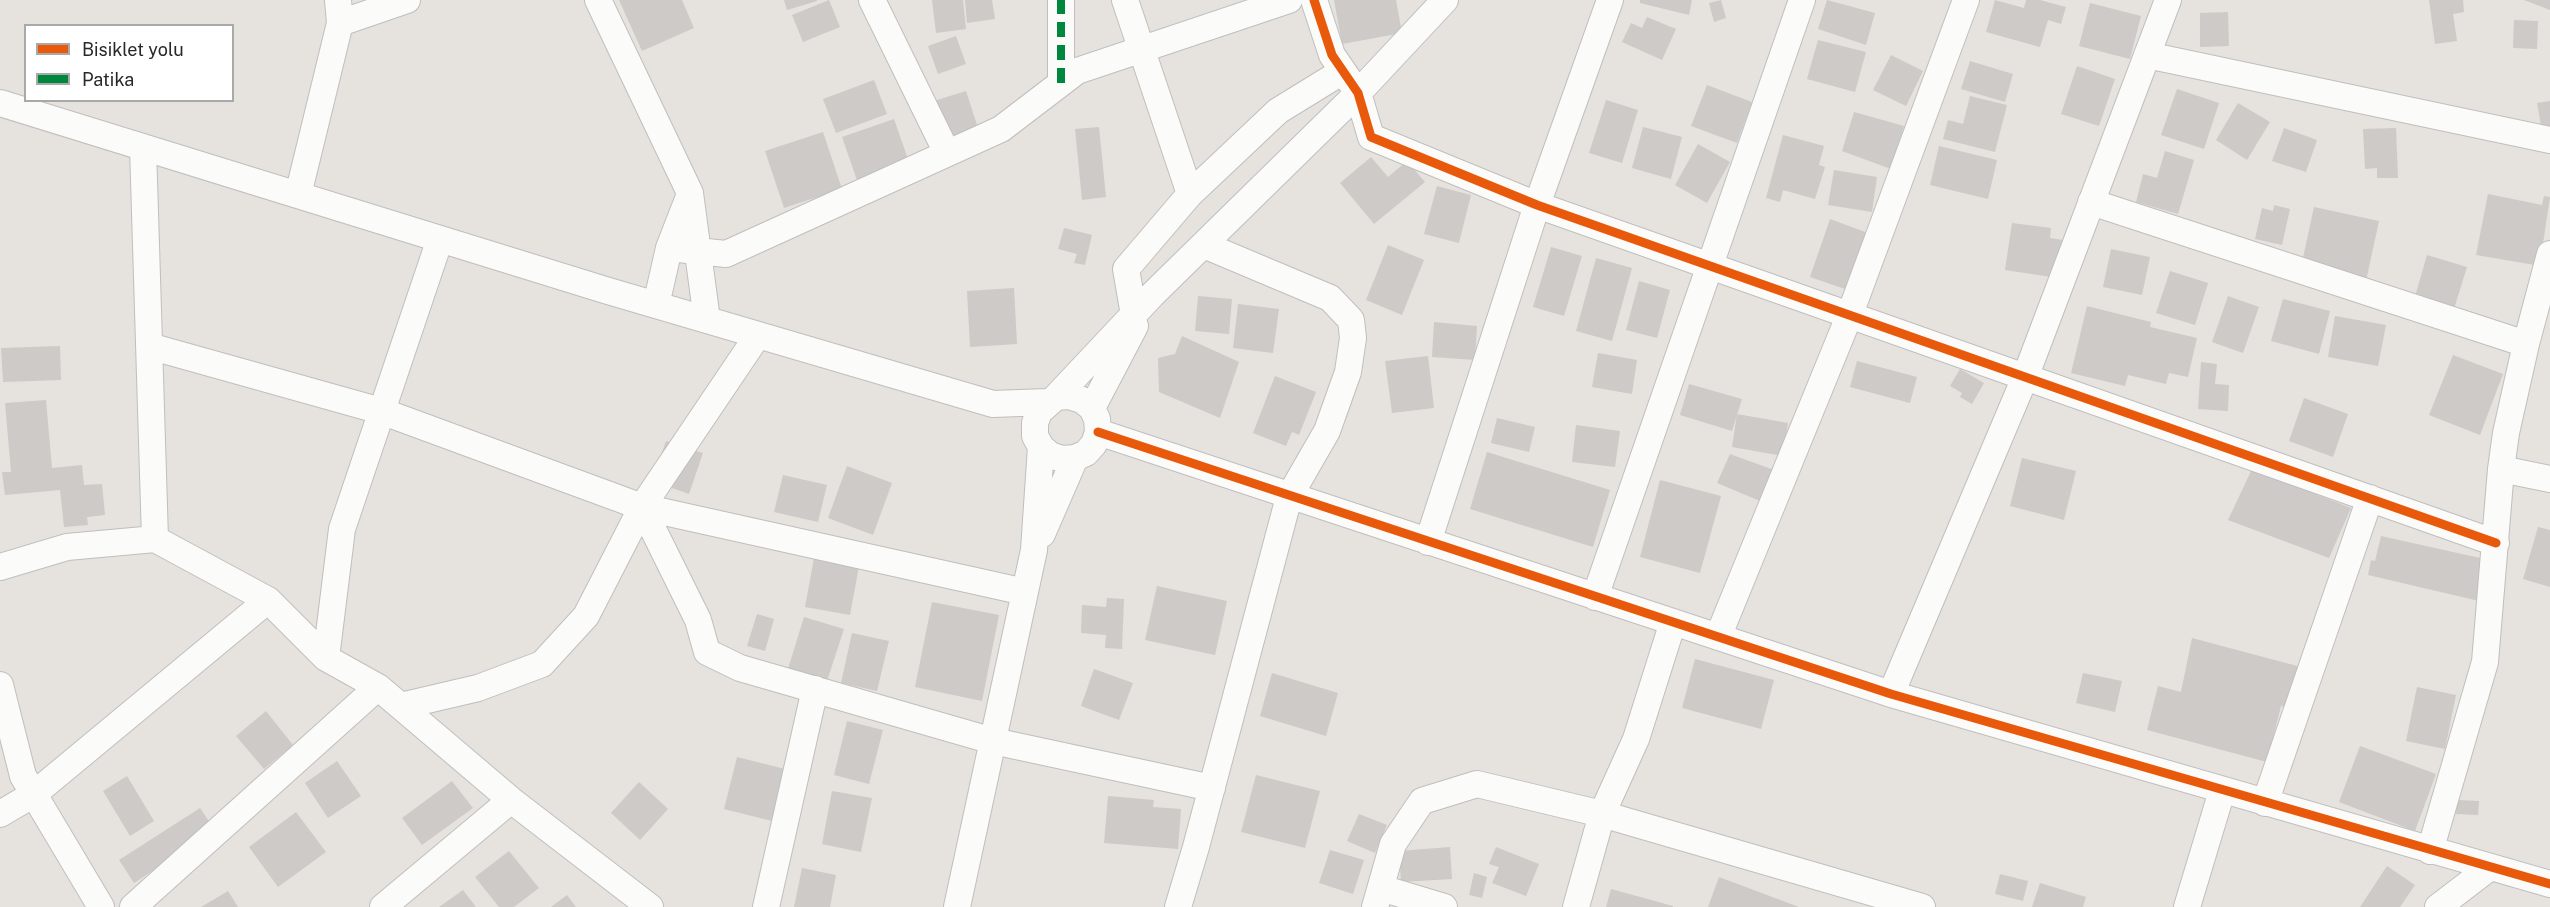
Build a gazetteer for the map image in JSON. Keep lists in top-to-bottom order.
{
  "legend": ["Bisiklet yolu", "Patika"]
}
